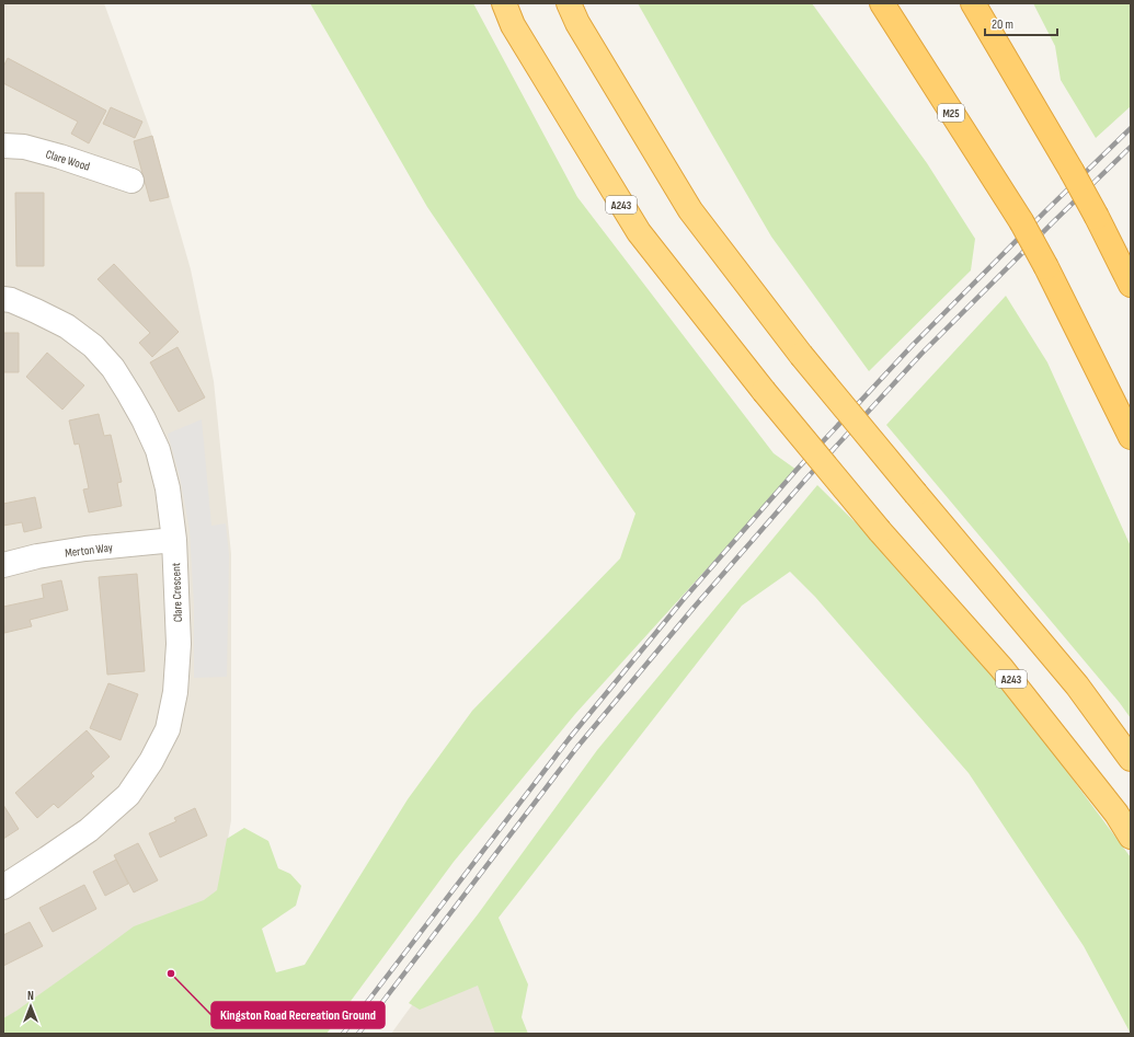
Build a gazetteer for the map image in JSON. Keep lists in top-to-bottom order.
{
  "streets": {
    "highway": ["M25", "A243"],
    "street": ["Clare Wood", "Merton Way", "Clare Crescent"]
  },
  "crossings": [
    ["Merton Way", "Clare Crescent"]
  ],
  "places": ["Kingston Road Recreation Ground"],
  "scale_bar": "20 m",
  "north": "top"
}
